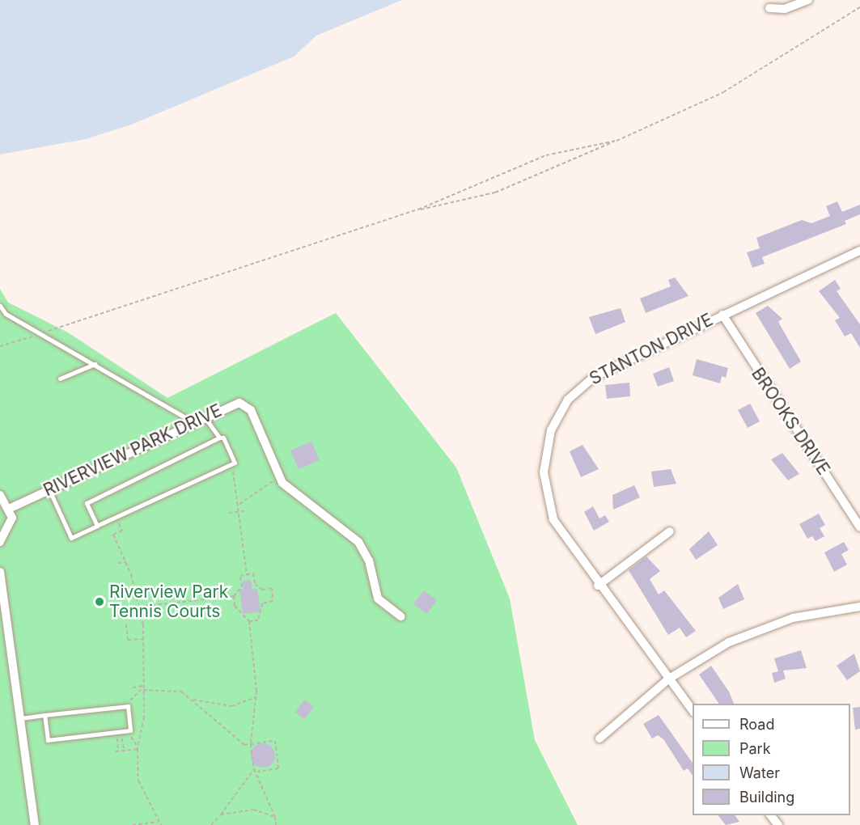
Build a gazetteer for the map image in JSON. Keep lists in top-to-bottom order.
{
  "streets": {
    "street": ["STANTON DRIVE", "BROOKS DRIVE", "RIVERVIEW PARK DRIVE"]
  },
  "crossings": [
    ["STANTON DRIVE", "BROOKS DRIVE"]
  ],
  "places": ["Riverview Park Tennis Courts"],
  "legend": [
    "Road",
    "Park",
    "Water",
    "Building"
  ]
}
